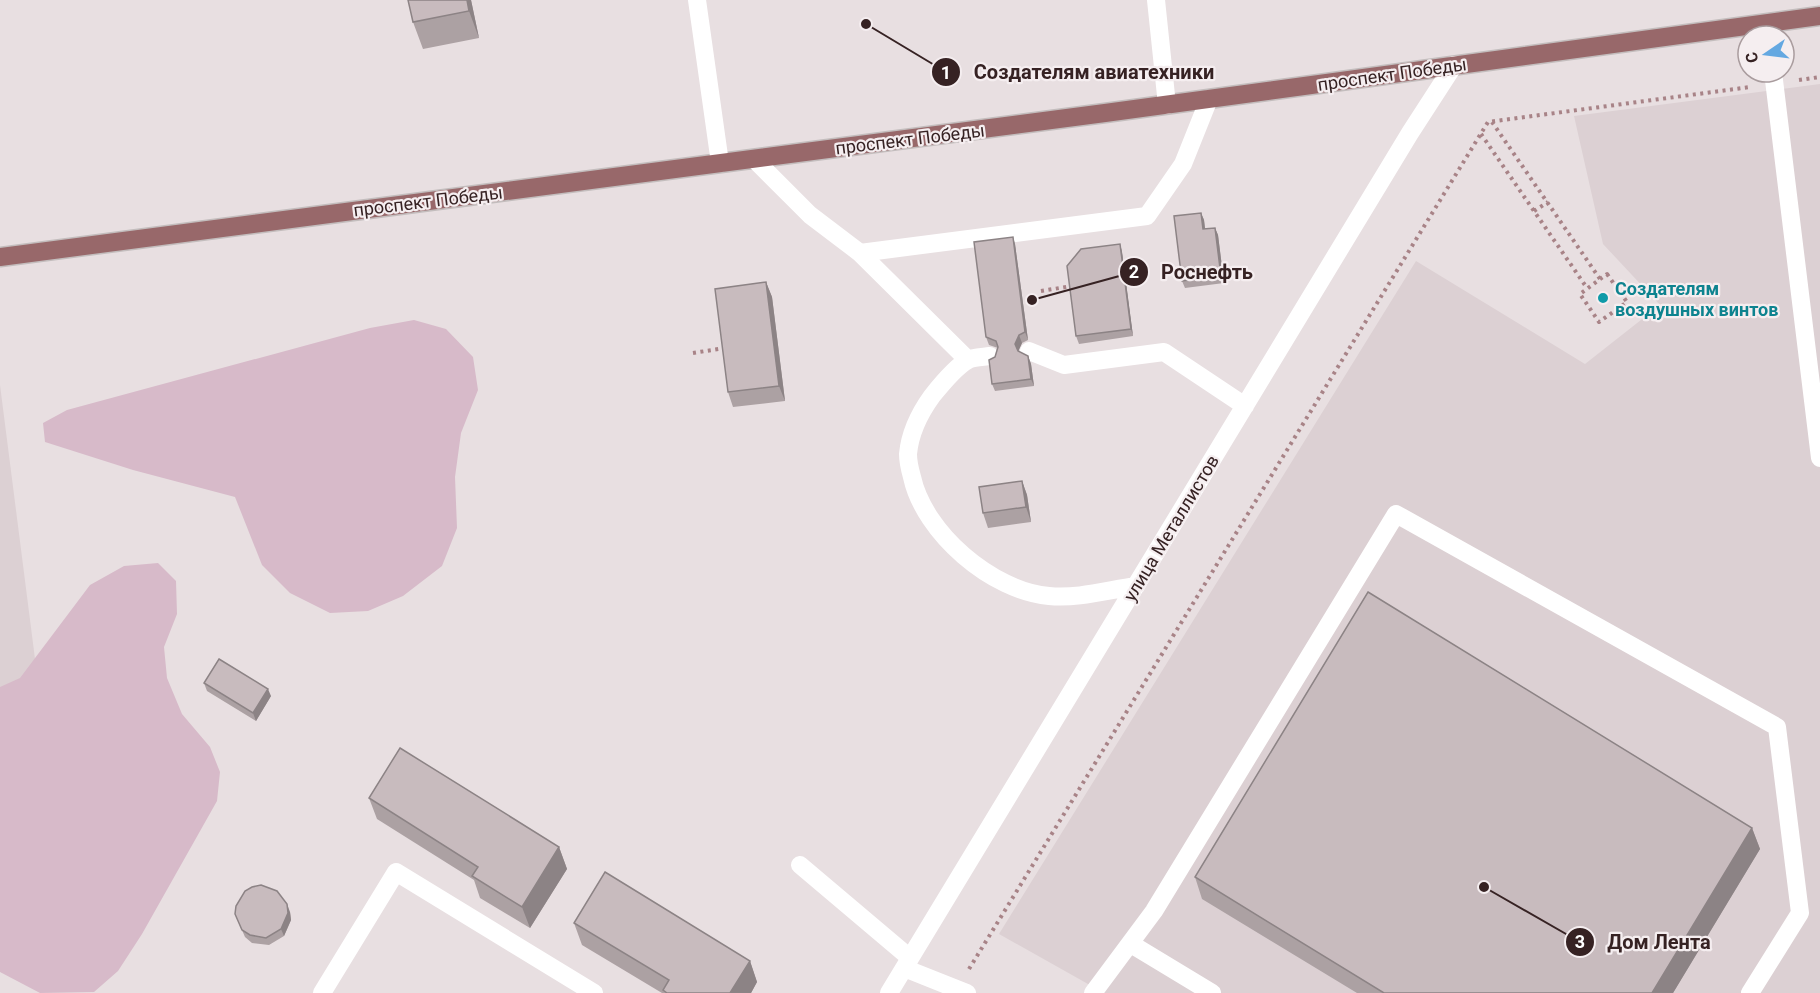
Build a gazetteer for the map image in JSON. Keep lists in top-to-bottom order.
{
  "streets": {
    "main road": ["проспект Победы"],
    "street": ["улица Металлистов"]
  },
  "crossings": [
    ["проспект Победы", "улица Металлистов"]
  ],
  "places": [
    "Создателям авиатехники",
    "Создателям воздушных винтов",
    "Роснефть",
    "Дом Лента"
  ],
  "north": "left"
}
